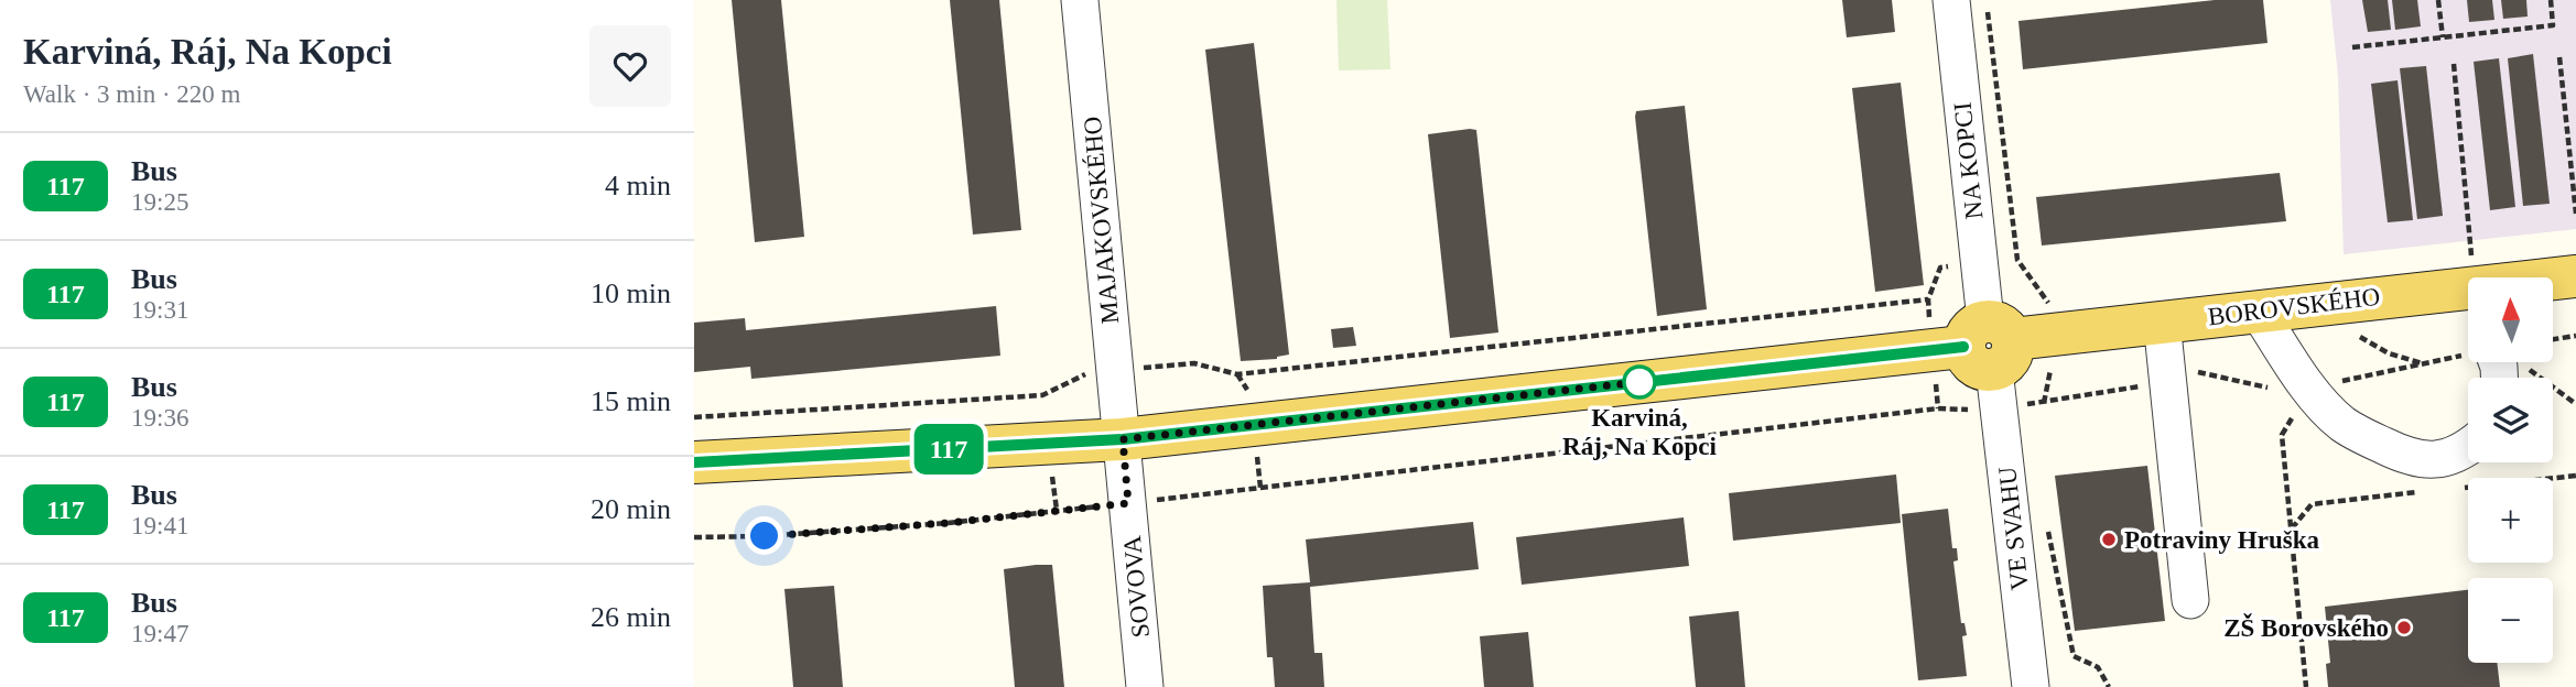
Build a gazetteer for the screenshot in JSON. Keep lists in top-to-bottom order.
{
  "streets": {
    "main road": ["BOROVSKÉHO"],
    "street": [
      "NA KOPCI",
      "MAJAKOVSKÉHO",
      "VE SVAHU",
      "SOVOVA"
    ]
  },
  "crossings": [
    ["NA KOPCI", "BOROVSKÉHO"],
    ["NA KOPCI", "VE SVAHU"],
    ["MAJAKOVSKÉHO", "BOROVSKÉHO"],
    ["MAJAKOVSKÉHO", "SOVOVA"],
    ["BOROVSKÉHO", "VE SVAHU"],
    ["BOROVSKÉHO", "SOVOVA"]
  ],
  "places": ["Karviná, Ráj, Na Kopci", "Potraviny Hruška", "ZŠ Borovského"],
  "lines": ["bus line 117"],
  "north": "top",
  "page": {
    "heading": ["Karviná, Ráj, Na Kopci", "Walk · 3 min · 220 m"],
    "on_map": "117",
    "list": [
      {
        "mark": "117",
        "name": "Bus",
        "note": "19:25",
        "value": "4 min"
      },
      {
        "mark": "117",
        "name": "Bus",
        "note": "19:31",
        "value": "10 min"
      },
      {
        "mark": "117",
        "name": "Bus",
        "note": "19:36",
        "value": "15 min"
      },
      {
        "mark": "117",
        "name": "Bus",
        "note": "19:41",
        "value": "20 min"
      },
      {
        "mark": "117",
        "name": "Bus",
        "note": "19:47",
        "value": "26 min"
      }
    ],
    "map_buttons": ["+", "−"]
  }
}
